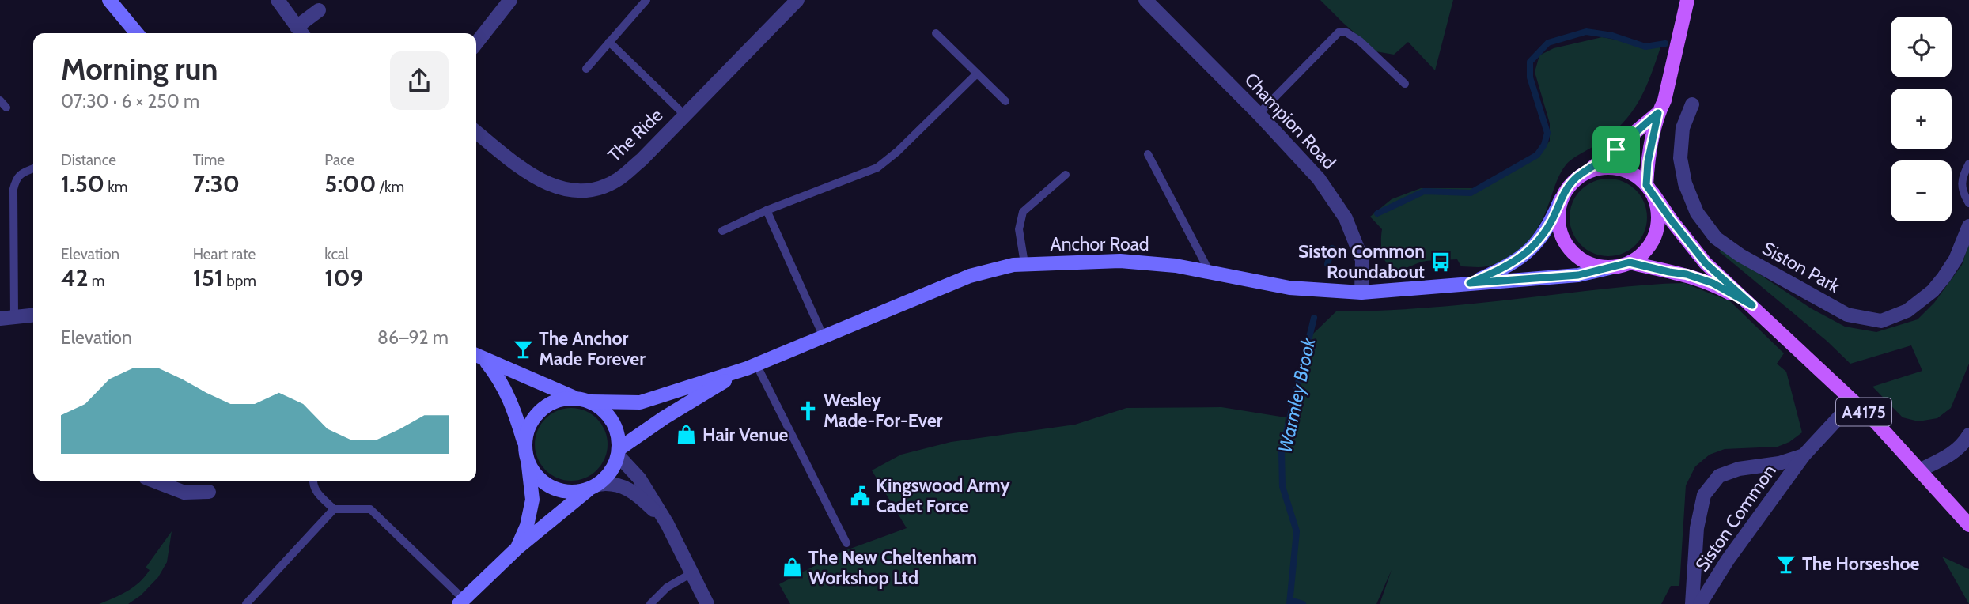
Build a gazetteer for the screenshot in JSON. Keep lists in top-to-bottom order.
{
  "streets": {
    "main road": ["A4175"],
    "street": [
      "Champion Road",
      "The Ride",
      "Anchor Road",
      "Siston Park",
      "Siston Common"
    ]
  },
  "crossings": [
    ["Champion Road", "Anchor Road"],
    ["Anchor Road", "A4175"],
    ["A4175", "Siston Common"]
  ],
  "water": ["Warmley Brook"],
  "places": {
    "bus stop": ["Siston Common Roundabout"],
    "bar": ["The Anchor Made Forever", "The Horseshoe"],
    "church": ["Wesley Made-For-Ever"],
    "shop": ["Hair Venue", "The New Cheltenham Workshop Ltd"],
    "public building": ["Kingswood Army Cadet Force"]
  },
  "page": {
    "map_buttons": ["+", "−"],
    "heading": ["Morning run", "07:30 · 6 × 250 m"],
    "stats": [
      ["Distance", "1.50 km"],
      ["Time", "7:30"],
      ["Pace", "5:00 /km"],
      ["Elevation", "42 m"],
      ["Heart rate", "151 bpm"],
      ["kcal", "109"]
    ],
    "chart": ["Elevation", "86–92 m"]
  }
}
